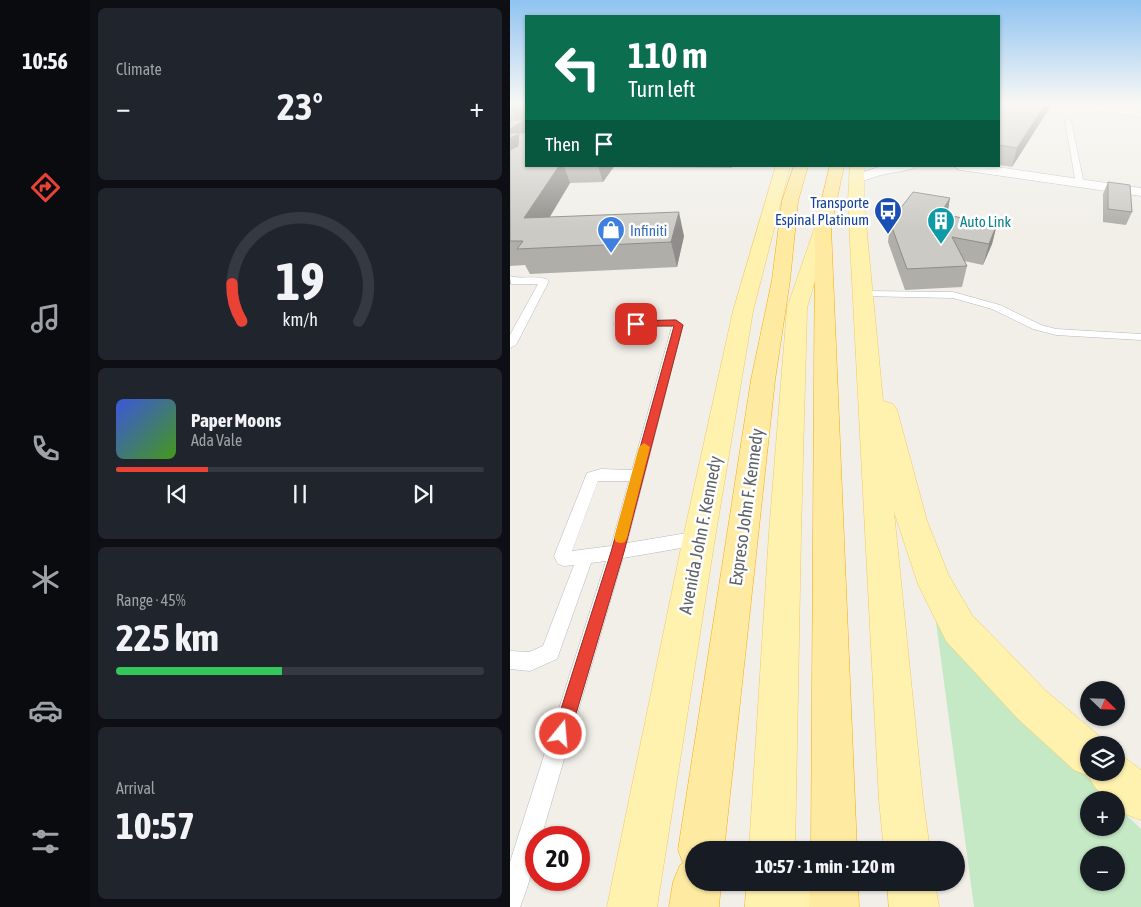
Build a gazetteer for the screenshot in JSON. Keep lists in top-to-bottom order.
{
  "streets": {
    "highway": ["Expreso John F. Kennedy"],
    "main road": ["Avenida John F. Kennedy"]
  },
  "places": {
    "bus stop": ["Transporte Espinal Platinum"],
    "building": ["Auto Link"],
    "shop": ["Infiniti"]
  },
  "north": "bottom right",
  "page": {
    "tabs": "10:56",
    "tile": [
      "Climate",
      ["Range · 45%", "225 km"],
      ["Arrival", "10:57"]
    ],
    "turn": ["110 m", "Turn left"],
    "heat": ["−", "23°", "+"],
    "then": "Then",
    "song": ["Paper Moons", "Ada Vale"],
    "map_buttons": ["+", "−"],
    "limit": "20",
    "trip": "10:57 · 1 min · 120 m",
    "gauge": ["19", "km/h"]
  }
}
